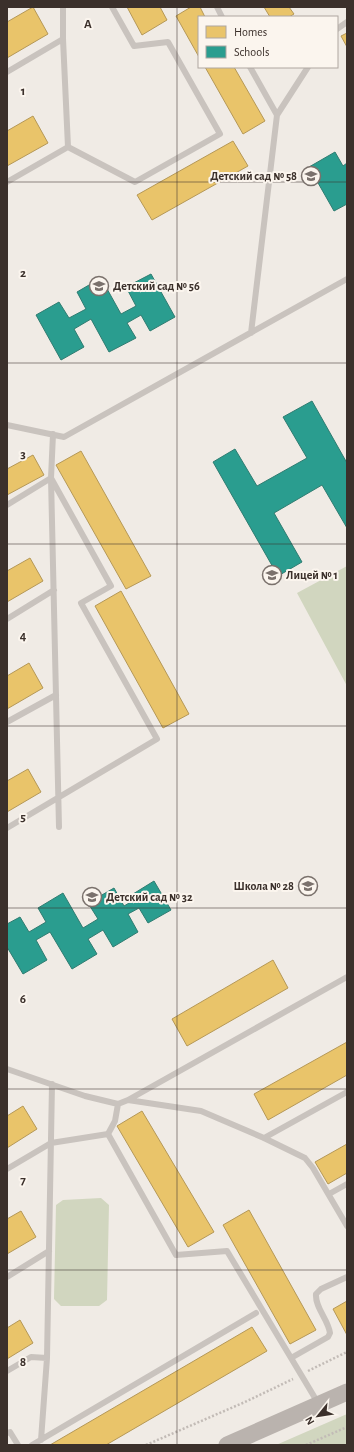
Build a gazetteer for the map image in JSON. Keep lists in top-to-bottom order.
{
  "places": {
    "school or university": [
      "Детский сад № 58",
      "Детский сад № 56",
      "Лицей № 1",
      "Школа № 28",
      "Детский сад № 32"
    ]
  },
  "legend": ["Homes", "Schools"],
  "north": "bottom left",
  "grid": {
    "columns": ["A"],
    "rows": [
      "1",
      "2",
      "3",
      "4",
      "5",
      "6",
      "7",
      "8"
    ]
  }
}
